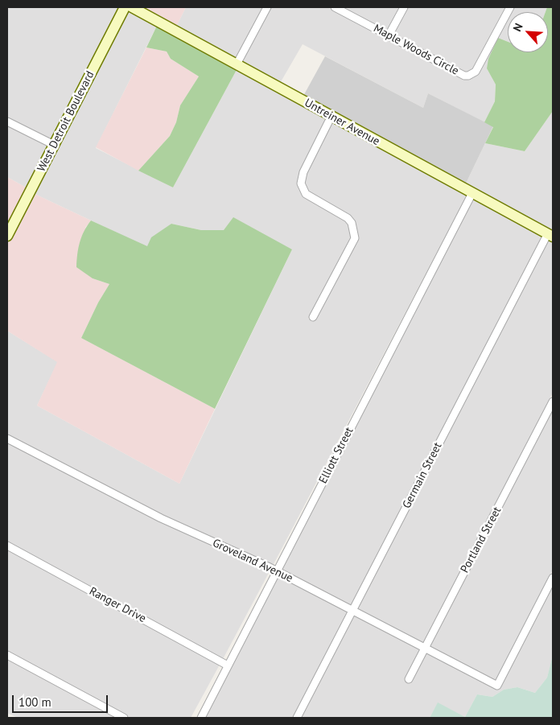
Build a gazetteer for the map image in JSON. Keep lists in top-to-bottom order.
{
  "streets": {
    "street": [
      "Maple Woods Circle",
      "West Detroit Boulevard",
      "Untreiner Avenue",
      "Elliott Street",
      "Germain Street",
      "Portland Street",
      "Groveland Avenue",
      "Ranger Drive"
    ]
  },
  "crossings": [
    ["Untreiner Avenue", "Elliott Street"],
    ["Untreiner Avenue", "Germain Street"],
    ["Elliott Street", "Groveland Avenue"],
    ["Elliott Street", "Ranger Drive"],
    ["Germain Street", "Groveland Avenue"],
    ["Portland Street", "Groveland Avenue"]
  ],
  "scale_bar": "100 m",
  "north": "top left"
}
